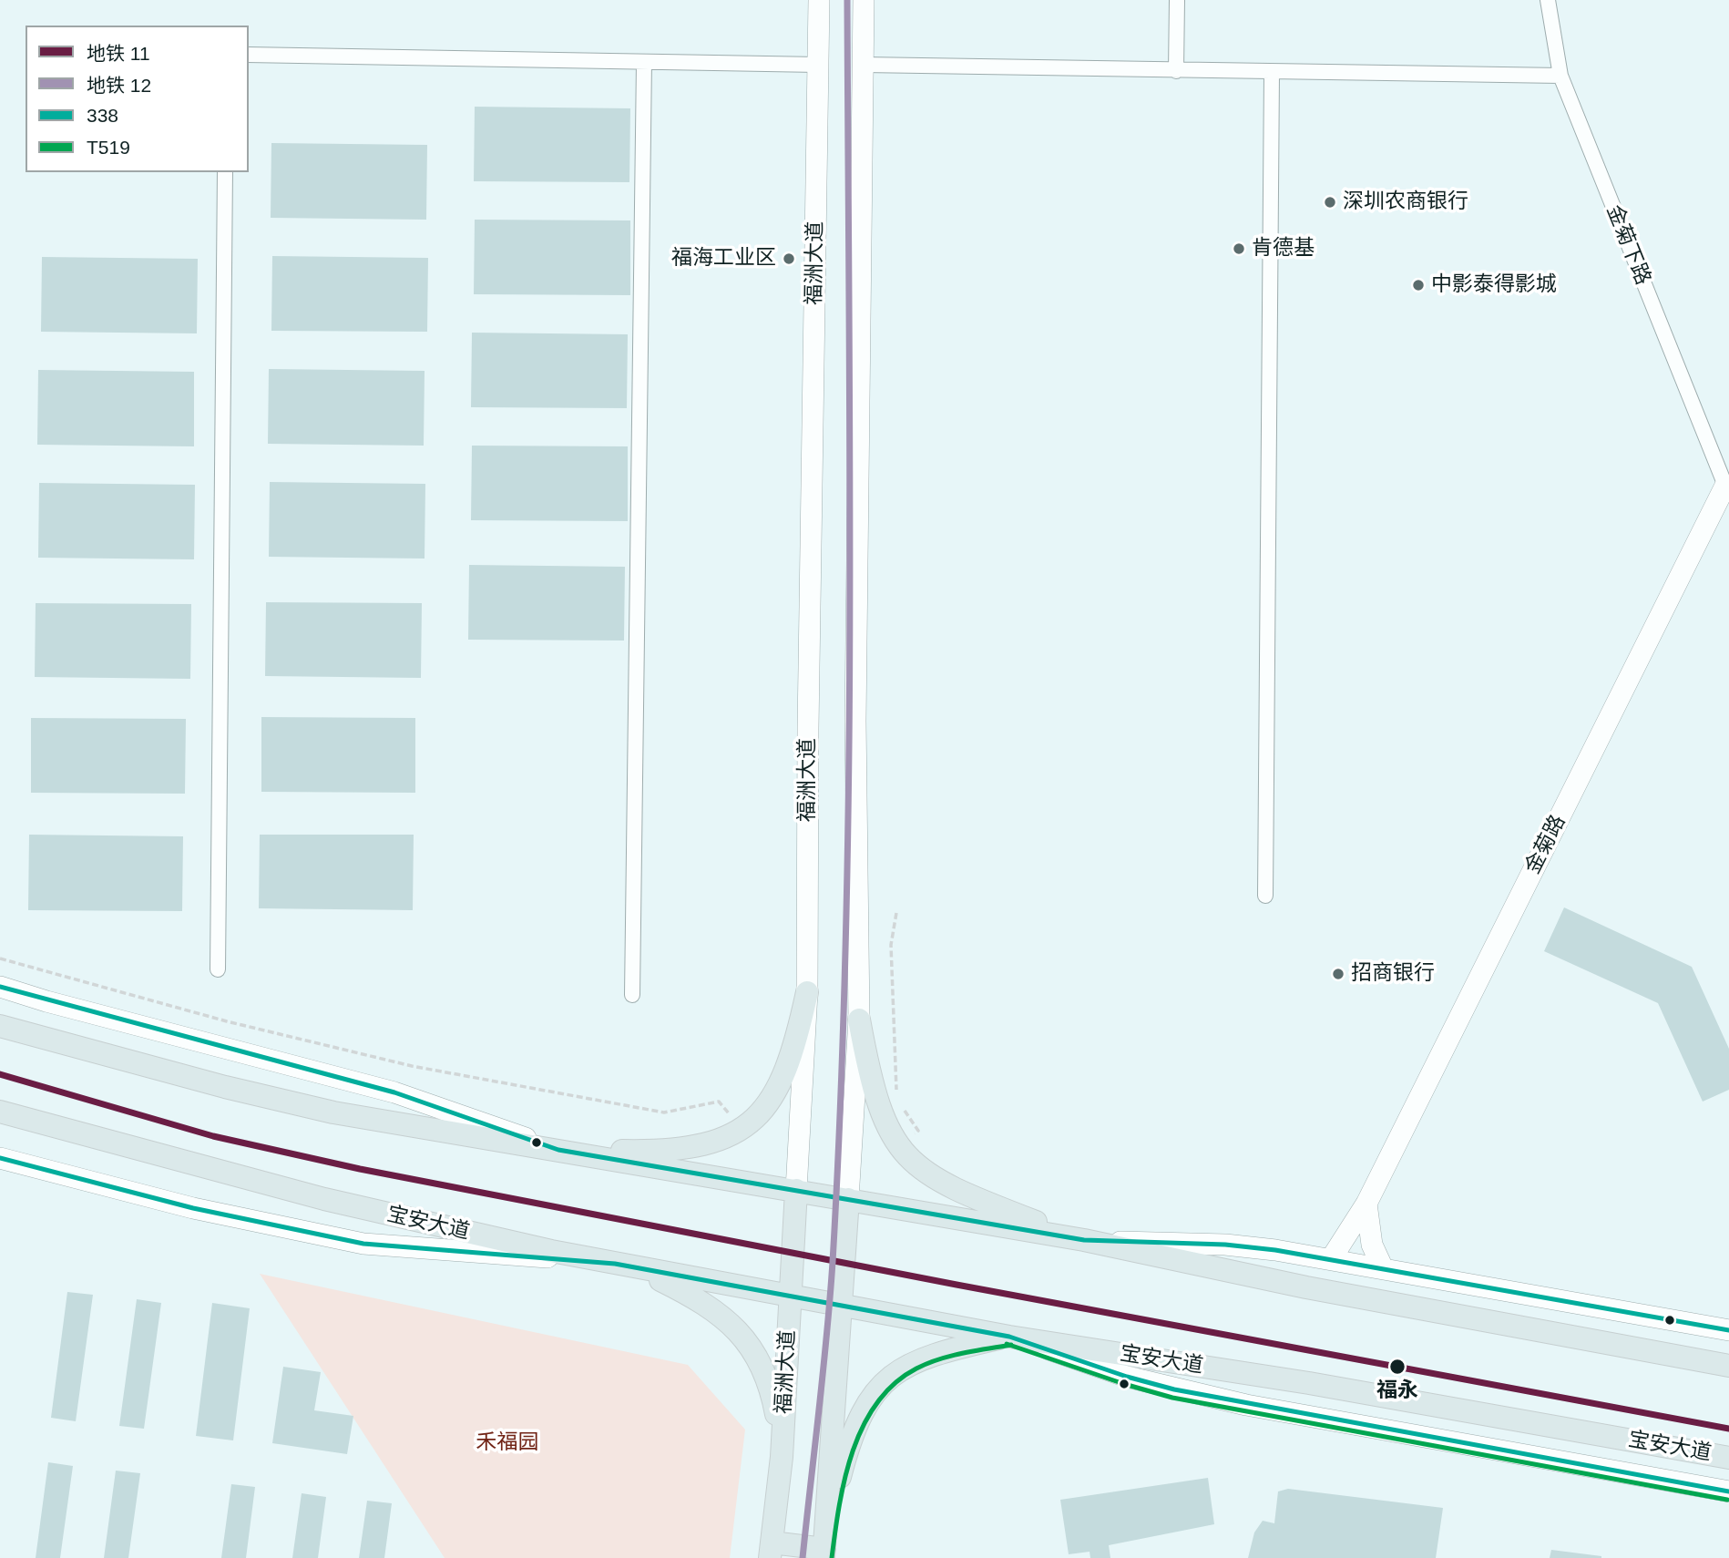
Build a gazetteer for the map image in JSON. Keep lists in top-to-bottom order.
{
  "streets": {
    "main road": ["福洲大道", "金菊路", "宝安大道"],
    "street": ["金菊下路"]
  },
  "crossings": [
    ["金菊下路", "金菊路"],
    ["福洲大道", "宝安大道"]
  ],
  "parks": ["禾福园"],
  "places": [
    "深圳农商银行",
    "肯德基",
    "福海工业区",
    "中影泰得影城",
    "招商银行",
    "福永"
  ],
  "lines": [
    "metro line 12",
    "transit line 338",
    "metro line 11",
    "transit line T519"
  ],
  "legend": [
    "地铁 11",
    "地铁 12",
    "338",
    "T519"
  ]
}
